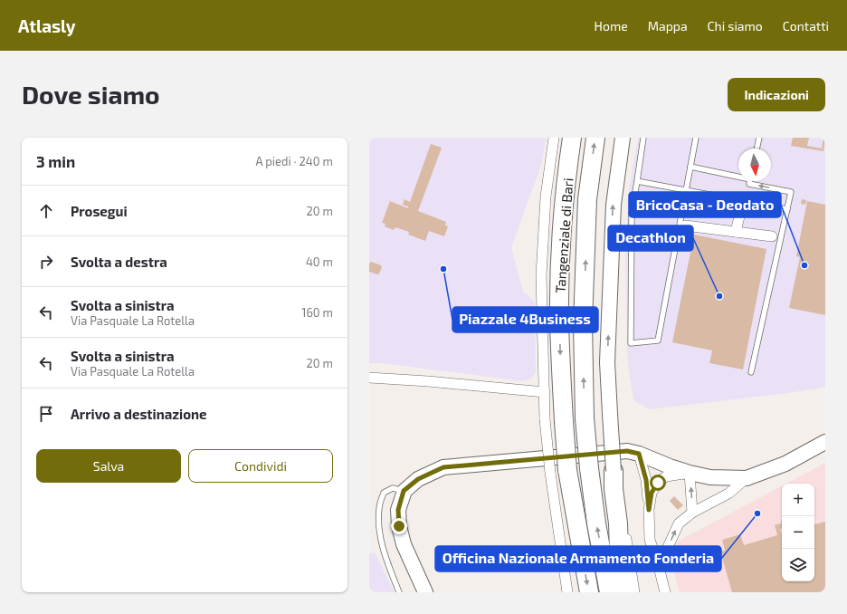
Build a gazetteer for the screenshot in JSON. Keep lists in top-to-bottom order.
{
  "streets": {
    "highway": ["Tangenziale di Bari"]
  },
  "places": [
    "BricoCasa - Deodato",
    "Piazzale 4Business",
    "Decathlon",
    "Officina Nazionale Armamento Fonderia"
  ],
  "north": "bottom",
  "page": {
    "header": "Atlasly",
    "nav": [
      "Home",
      "Mappa",
      "Chi siamo",
      "Contatti"
    ],
    "buttons": [
      "Indicazioni",
      ["Salva", "Condividi"]
    ],
    "title": "Dove siamo",
    "heading": ["3 min", "A piedi · 240 m"],
    "list": [
      ["Prosegui", "20 m"],
      ["Svolta a destra", "40 m"],
      ["Svolta a sinistra", "Via Pasquale La Rotella", "160 m"],
      ["Svolta a sinistra", "Via Pasquale La Rotella", "20 m"],
      "Arrivo a destinazione"
    ],
    "map_buttons": ["+", "−"]
  }
}
